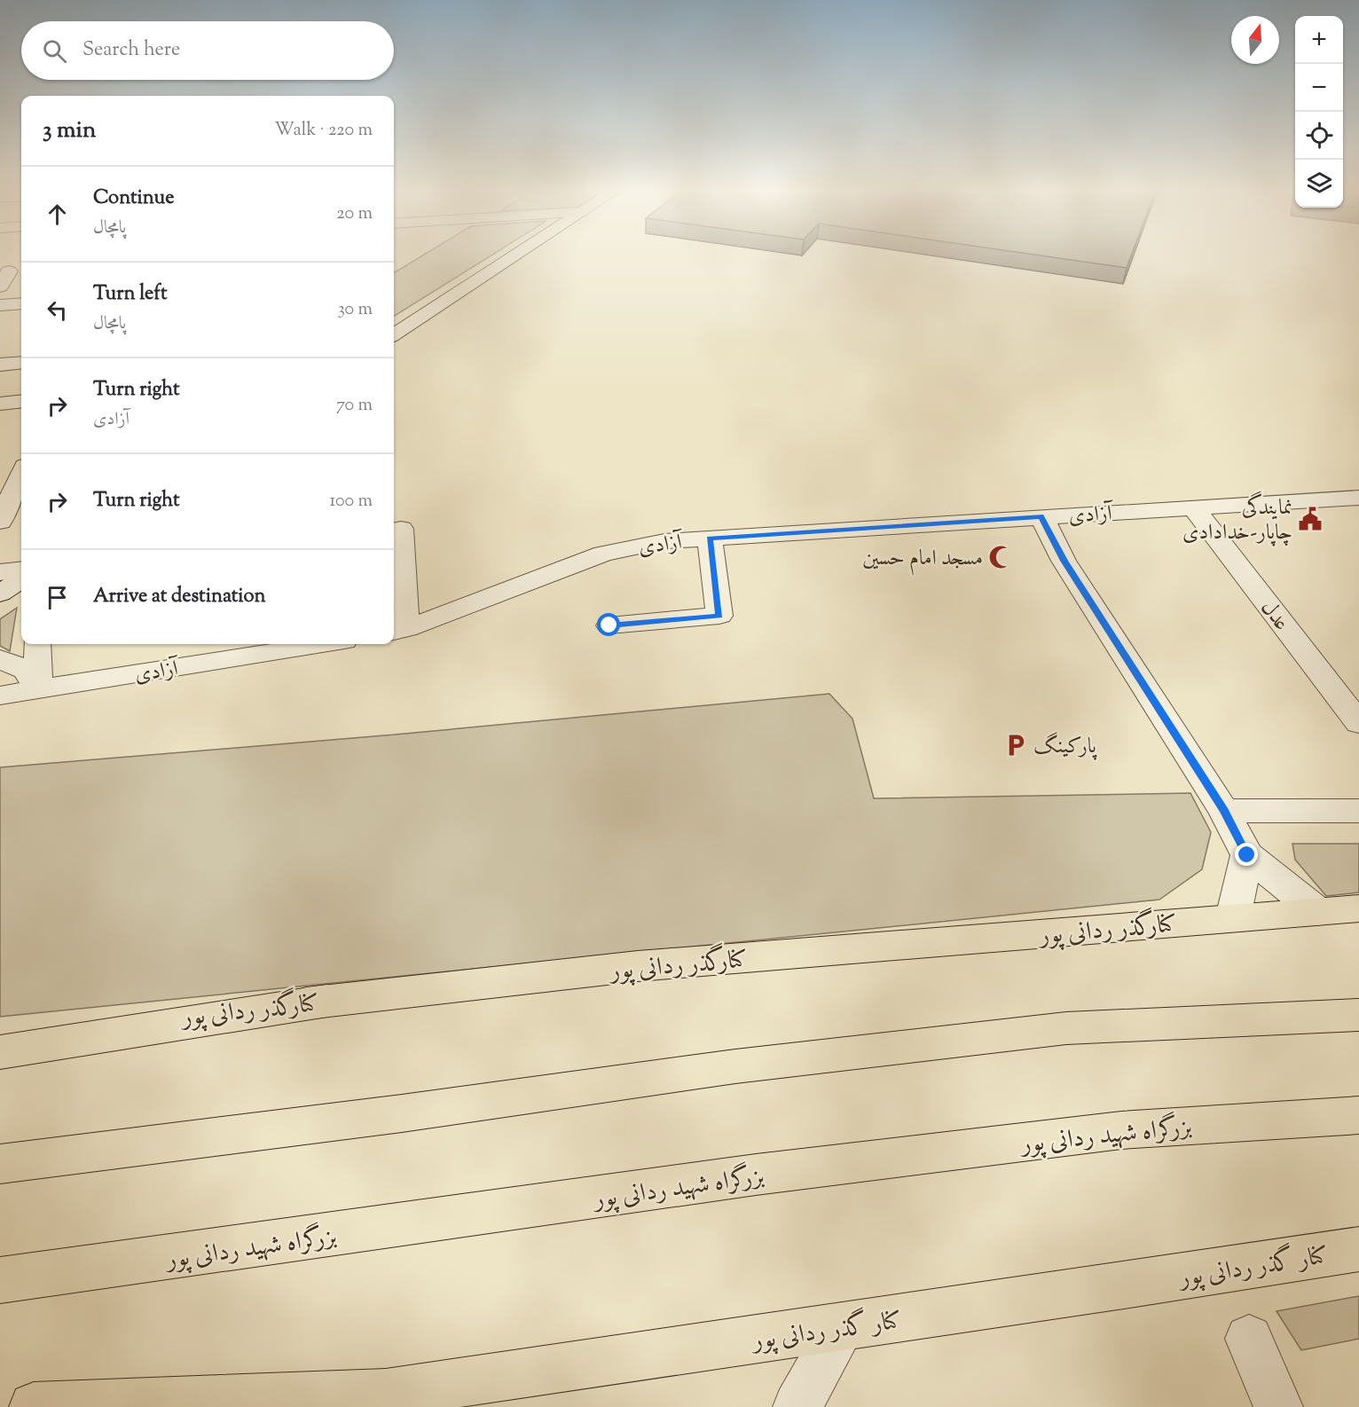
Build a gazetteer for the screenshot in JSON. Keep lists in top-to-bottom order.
{
  "streets": {
    "main road": ["کنارگذر ردانی پور", "بزرگراه شهید ردانی پور", "کنار گذر ردانی پور"],
    "street": ["آزادی", "عدل"]
  },
  "crossings": [
    ["آزادی", "عدل"]
  ],
  "places": {
    "public building": ["نمایندگی چاپار-خدادادی"],
    "mosque": ["مسجد امام حسین"],
    "parking": ["پارکینگ"]
  },
  "north": "top",
  "page": {
    "map_buttons": ["+", "−"],
    "search": "Search here",
    "heading": ["3 min", "Walk · 220 m"],
    "list": [
      ["Continue", "پامچال", "20 m"],
      ["Turn left", "پامچال", "30 m"],
      ["Turn right", "آزادی", "70 m"],
      ["Turn right", "100 m"],
      "Arrive at destination"
    ]
  }
}
